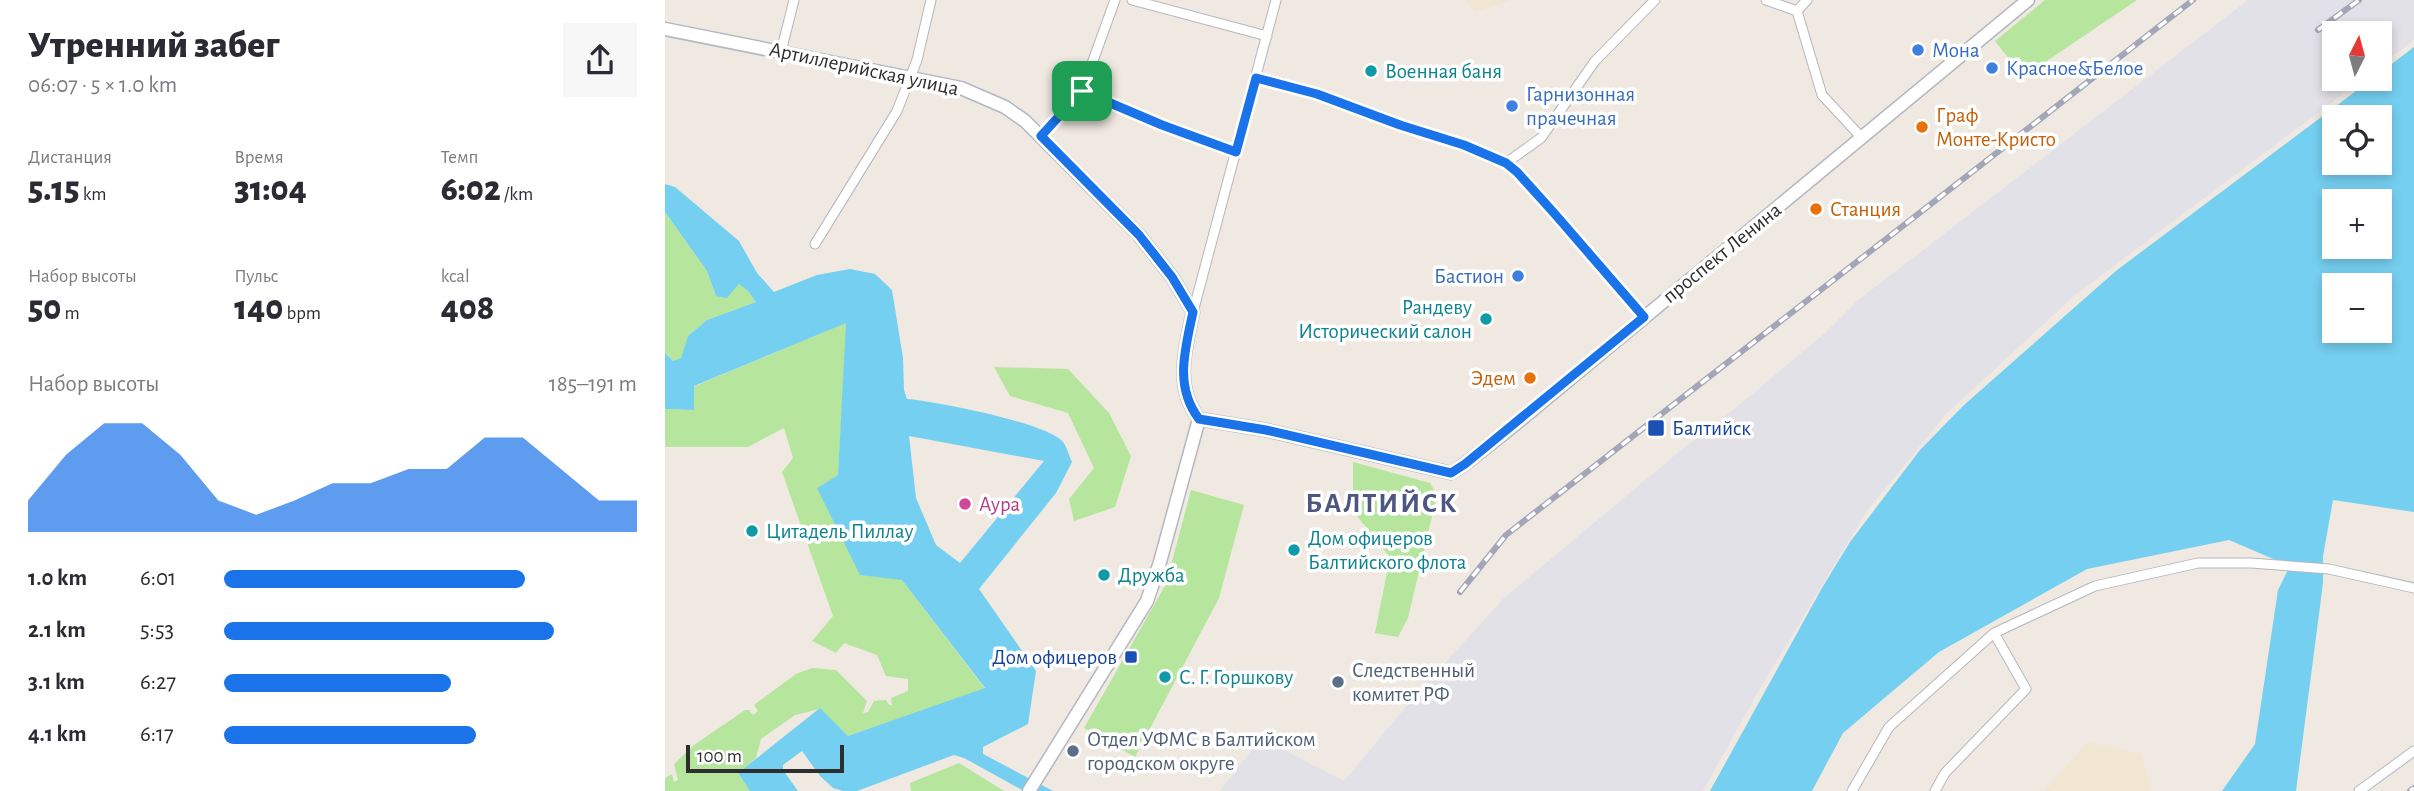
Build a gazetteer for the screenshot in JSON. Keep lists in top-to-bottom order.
{
  "streets": {
    "street": ["Артиллерийская улица", "проспект Ленина"]
  },
  "districts": ["БАЛТИЙСК"],
  "places": {
    "other": [
      "Мона",
      "Красное&Белое",
      "Военная баня",
      "Гарнизонная прачечная",
      "Граф Монте-Кристо",
      "Станция",
      "Бастион",
      "Рандеву Исторический салон",
      "Эдем",
      "Аура",
      "Цитадель Пиллау",
      "Дом офицеров Балтийского флота",
      "Дружба",
      "С. Г. Горшкову",
      "Следственный комитет РФ",
      "Отдел УФМС в Балтийском городском округе"
    ],
    "transit": ["Балтийск", "Дом офицеров"]
  },
  "scale_bar": "100 m",
  "north": "top",
  "page": {
    "heading": ["Утренний забег", "06:07 · 5 × 1.0 km"],
    "map_buttons": ["+", "−"],
    "stats": [
      ["Дистанция", "5.15 km"],
      ["Время", "31:04"],
      ["Темп", "6:02 /km"],
      ["Набор высоты", "50 m"],
      ["Пульс", "140 bpm"],
      ["kcal", "408"]
    ],
    "chart": ["Набор высоты", "185–191 m"],
    "list": [
      {
        "name": "1.0 km",
        "note": "6:01"
      },
      {
        "name": "2.1 km",
        "note": "5:53"
      },
      {
        "name": "3.1 km",
        "note": "6:27"
      },
      {
        "name": "4.1 km",
        "note": "6:17"
      }
    ],
    "scale": "100 m"
  }
}
